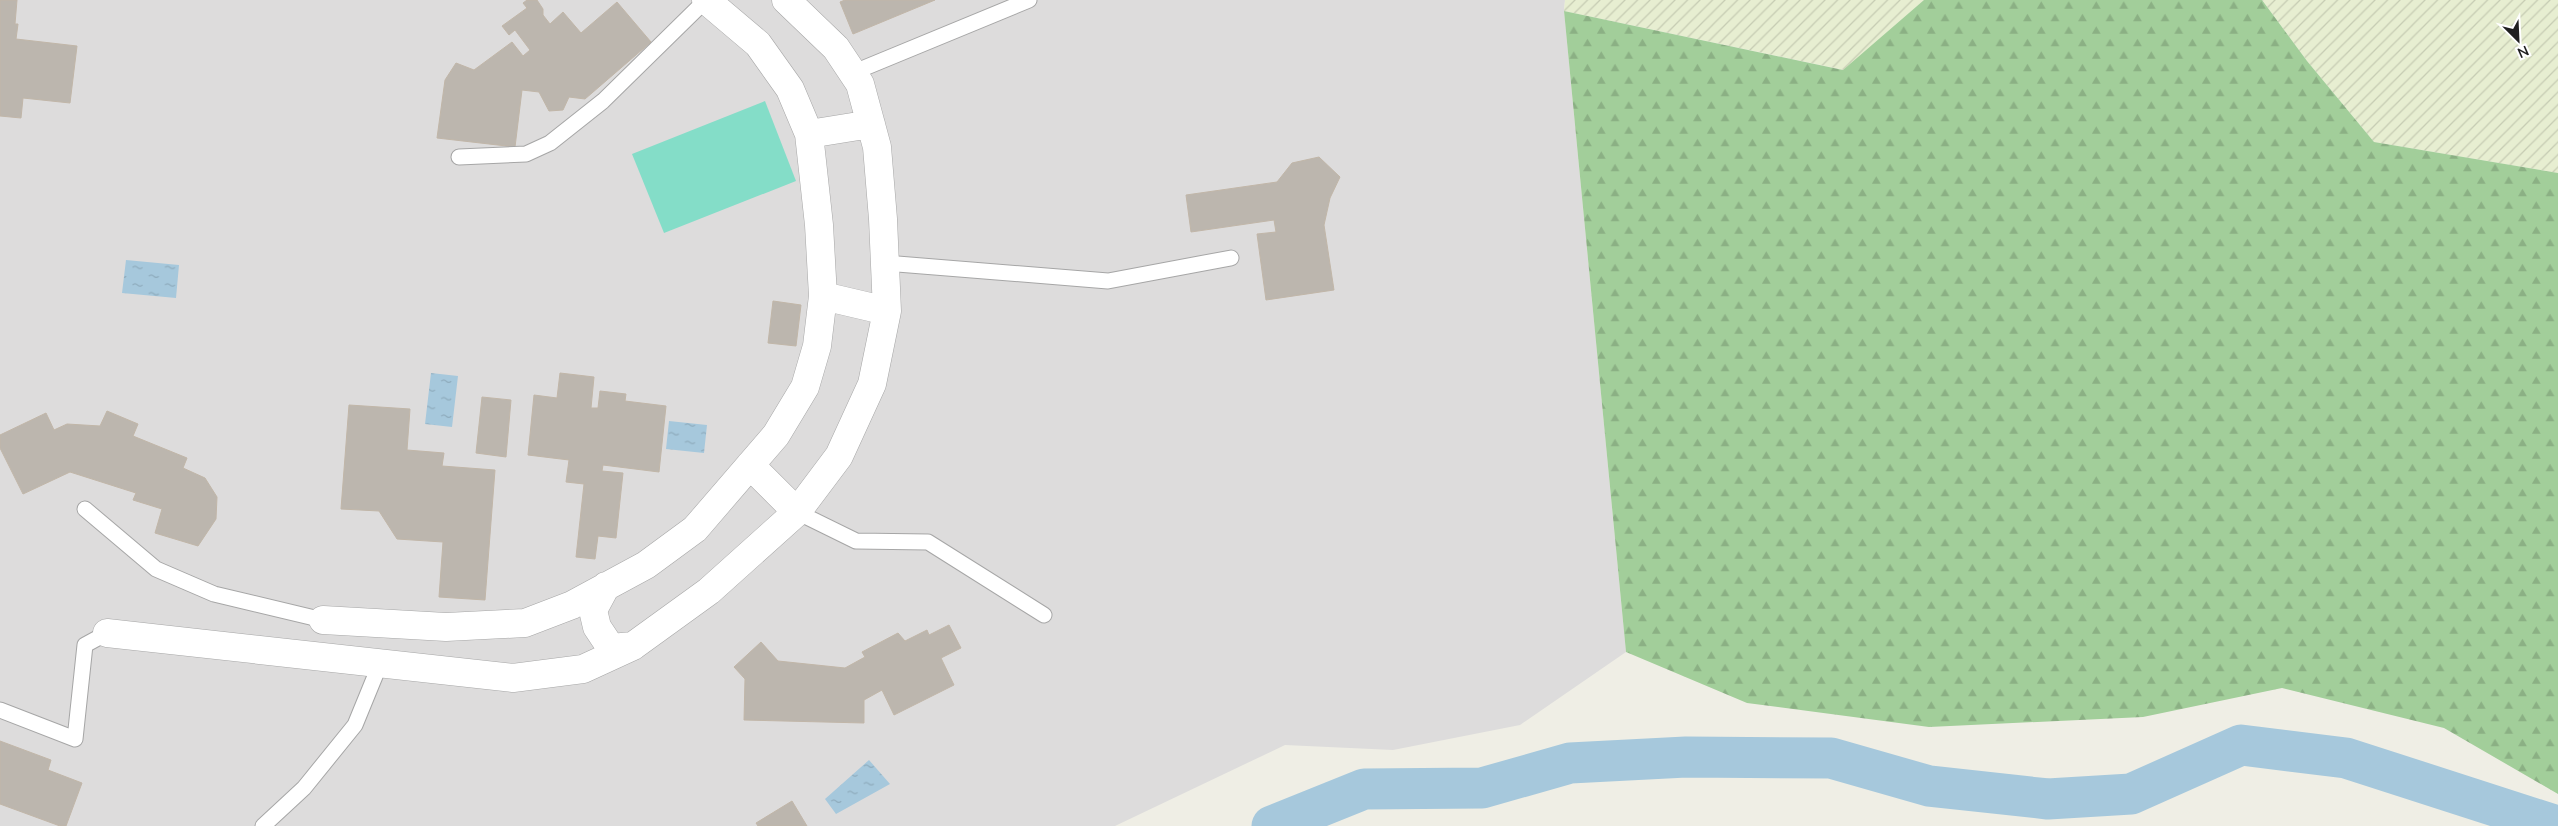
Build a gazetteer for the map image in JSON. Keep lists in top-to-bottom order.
{
  "north": "bottom right"
}
